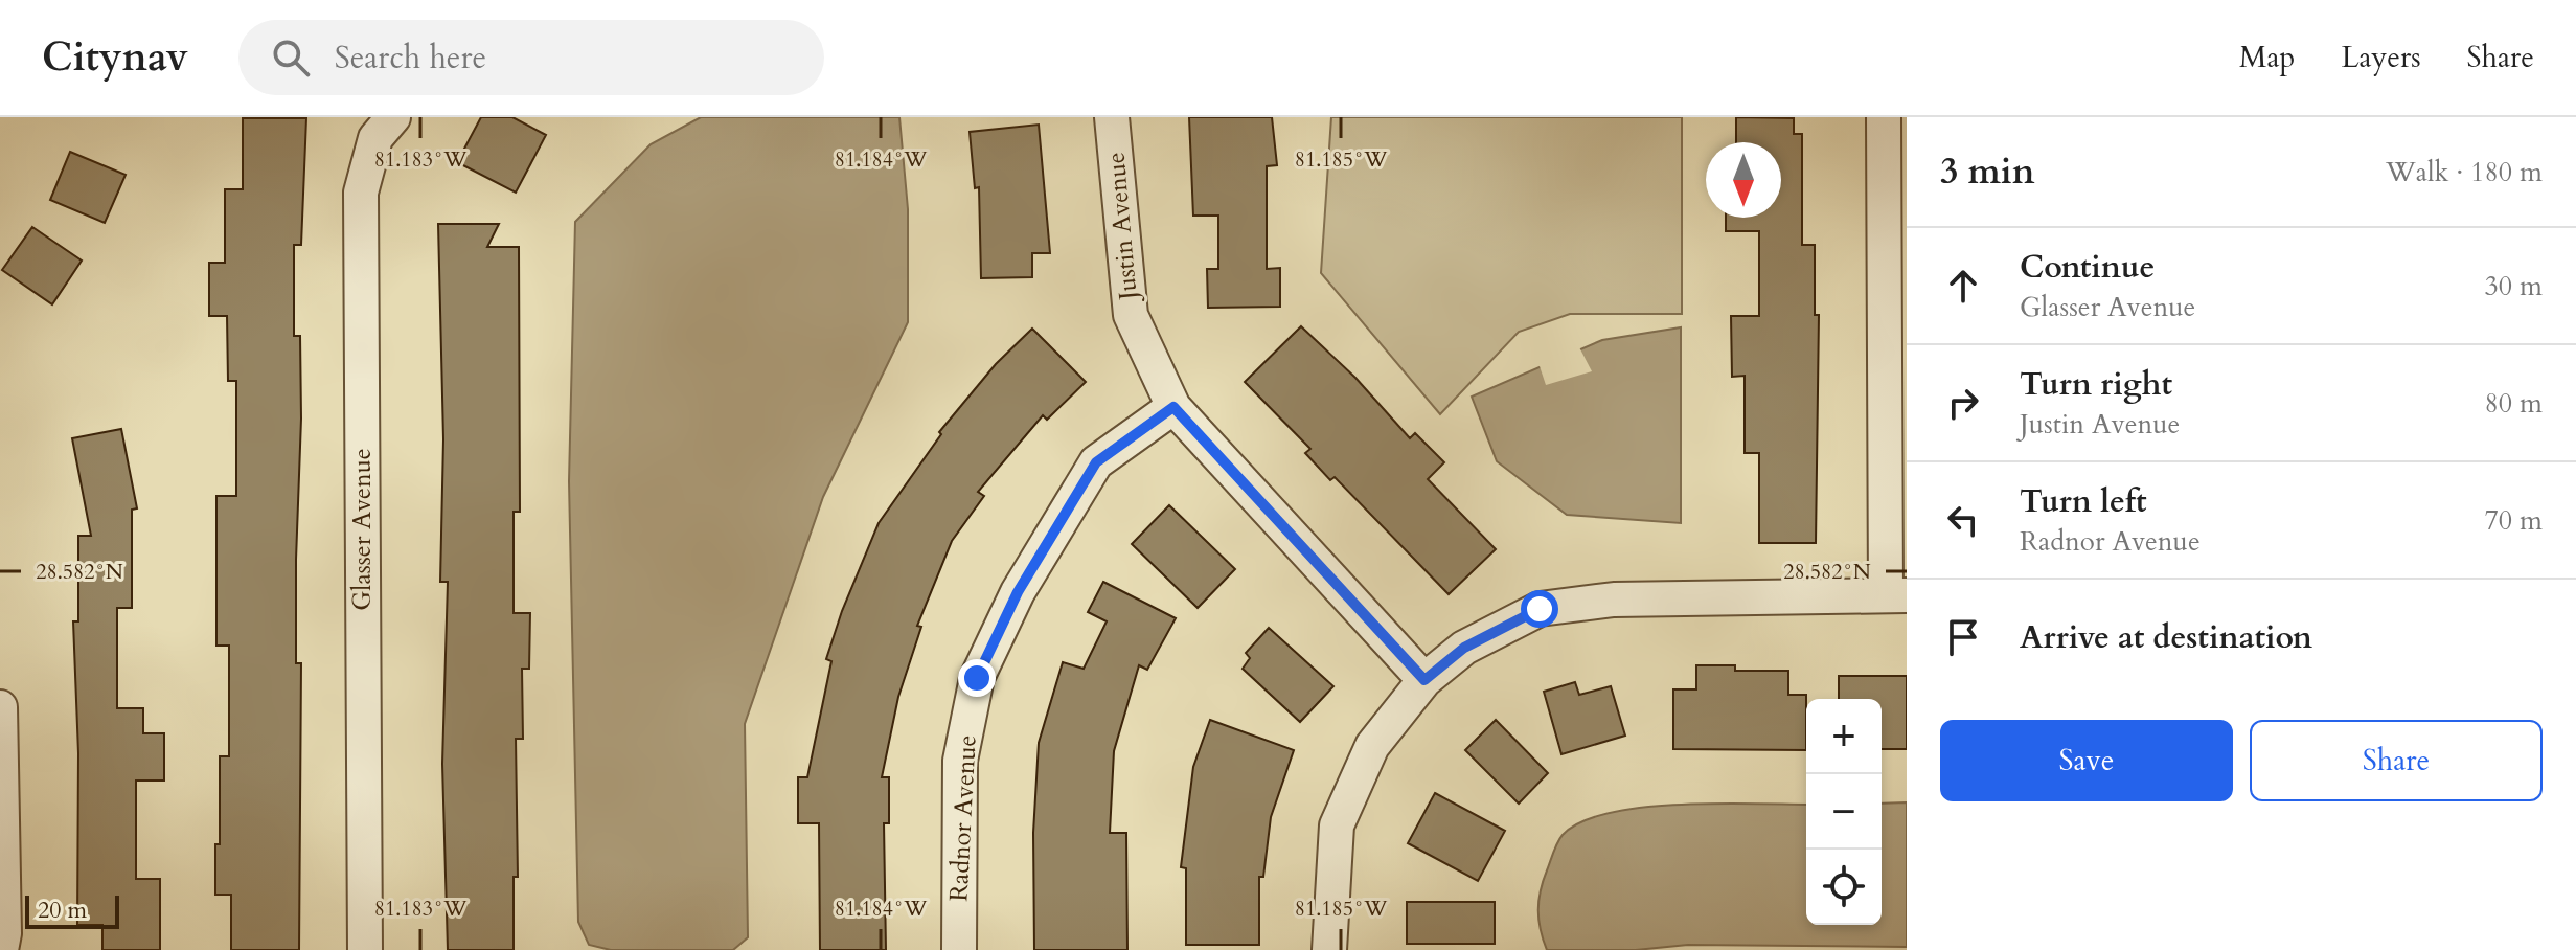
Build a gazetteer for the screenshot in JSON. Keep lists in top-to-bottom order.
{
  "streets": {
    "street": ["Justin Avenue", "Glasser Avenue", "Radnor Avenue"]
  },
  "crossings": [
    ["Justin Avenue", "Radnor Avenue"]
  ],
  "scale_bar": "20 m",
  "north": "bottom",
  "page": {
    "header": "Citynav",
    "search": "Search here",
    "nav": ["Map", "Layers", "Share"],
    "heading": ["3 min", "Walk · 180 m"],
    "list": [
      ["Continue", "Glasser Avenue", "30 m"],
      ["Turn right", "Justin Avenue", "80 m"],
      ["Turn left", "Radnor Avenue", "70 m"],
      "Arrive at destination"
    ],
    "buttons": ["Save", "Share"],
    "map_buttons": ["+", "−"],
    "scale": "20 m"
  },
  "coordinates": [
    "81.183°W",
    "81.184°W",
    "81.185°W",
    "28.582°N"
  ]
}
